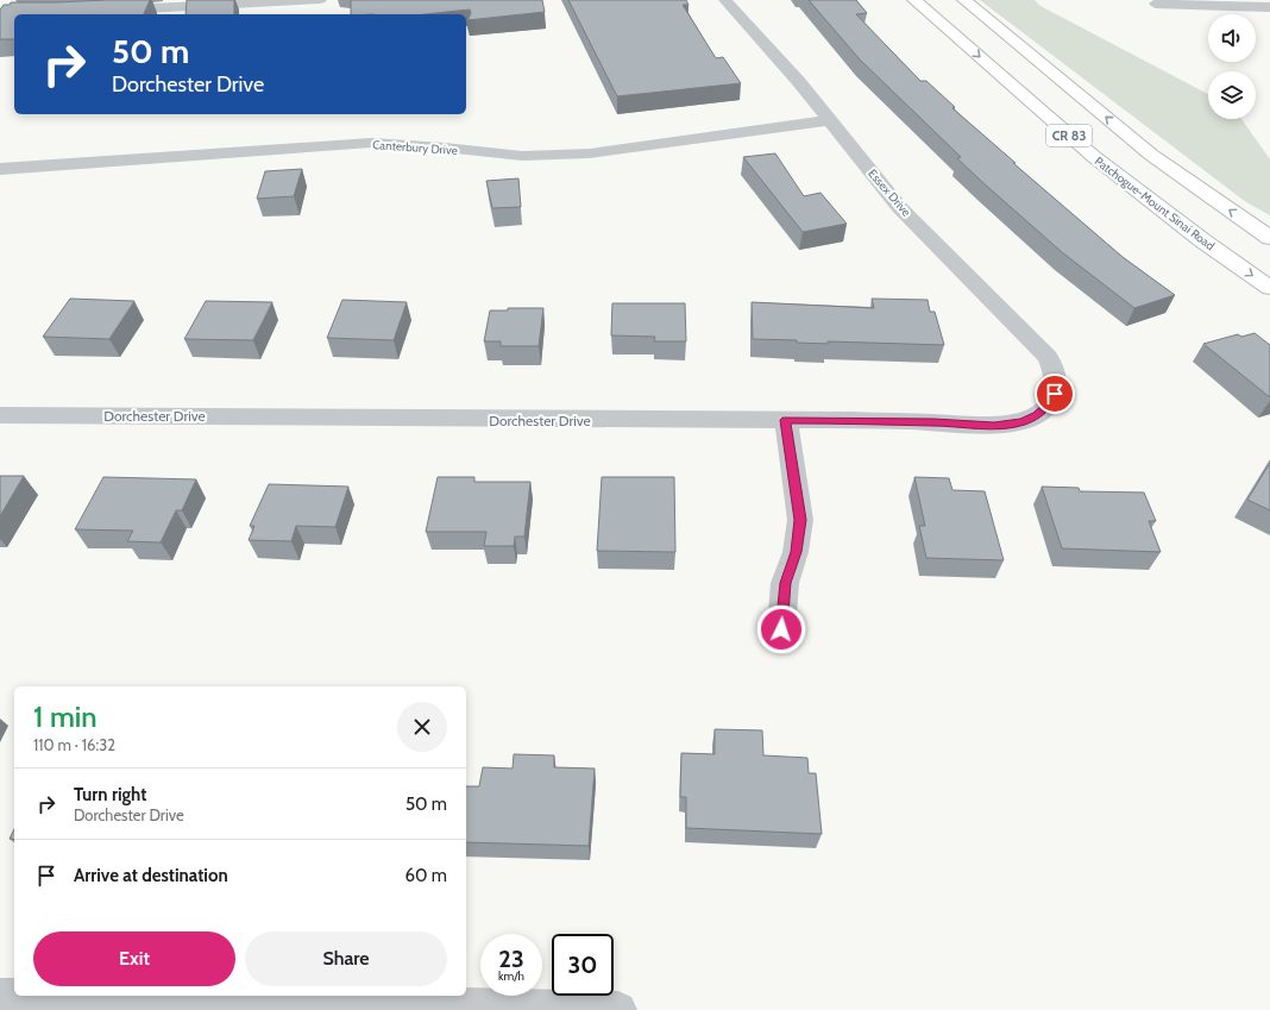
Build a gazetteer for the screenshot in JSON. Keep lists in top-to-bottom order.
{
  "streets": {
    "highway": ["CR 83", "Patchogue-Mount Sinai Road"],
    "street": ["Canterbury Drive", "Essex Drive", "Dorchester Drive"]
  },
  "crossings": [
    ["Canterbury Drive", "Essex Drive"],
    ["Essex Drive", "Dorchester Drive"]
  ],
  "page": {
    "turn": ["50 m", "Dorchester Drive"],
    "heading": ["1 min", "110 m · 16:32"],
    "list": [
      {
        "name": "Turn right",
        "note": "Dorchester Drive",
        "value": "50 m"
      },
      {
        "name": "Arrive at destination",
        "value": "60 m"
      }
    ],
    "buttons": ["Exit", "Share"],
    "speed": "23 km/h",
    "limit": "30"
  }
}
